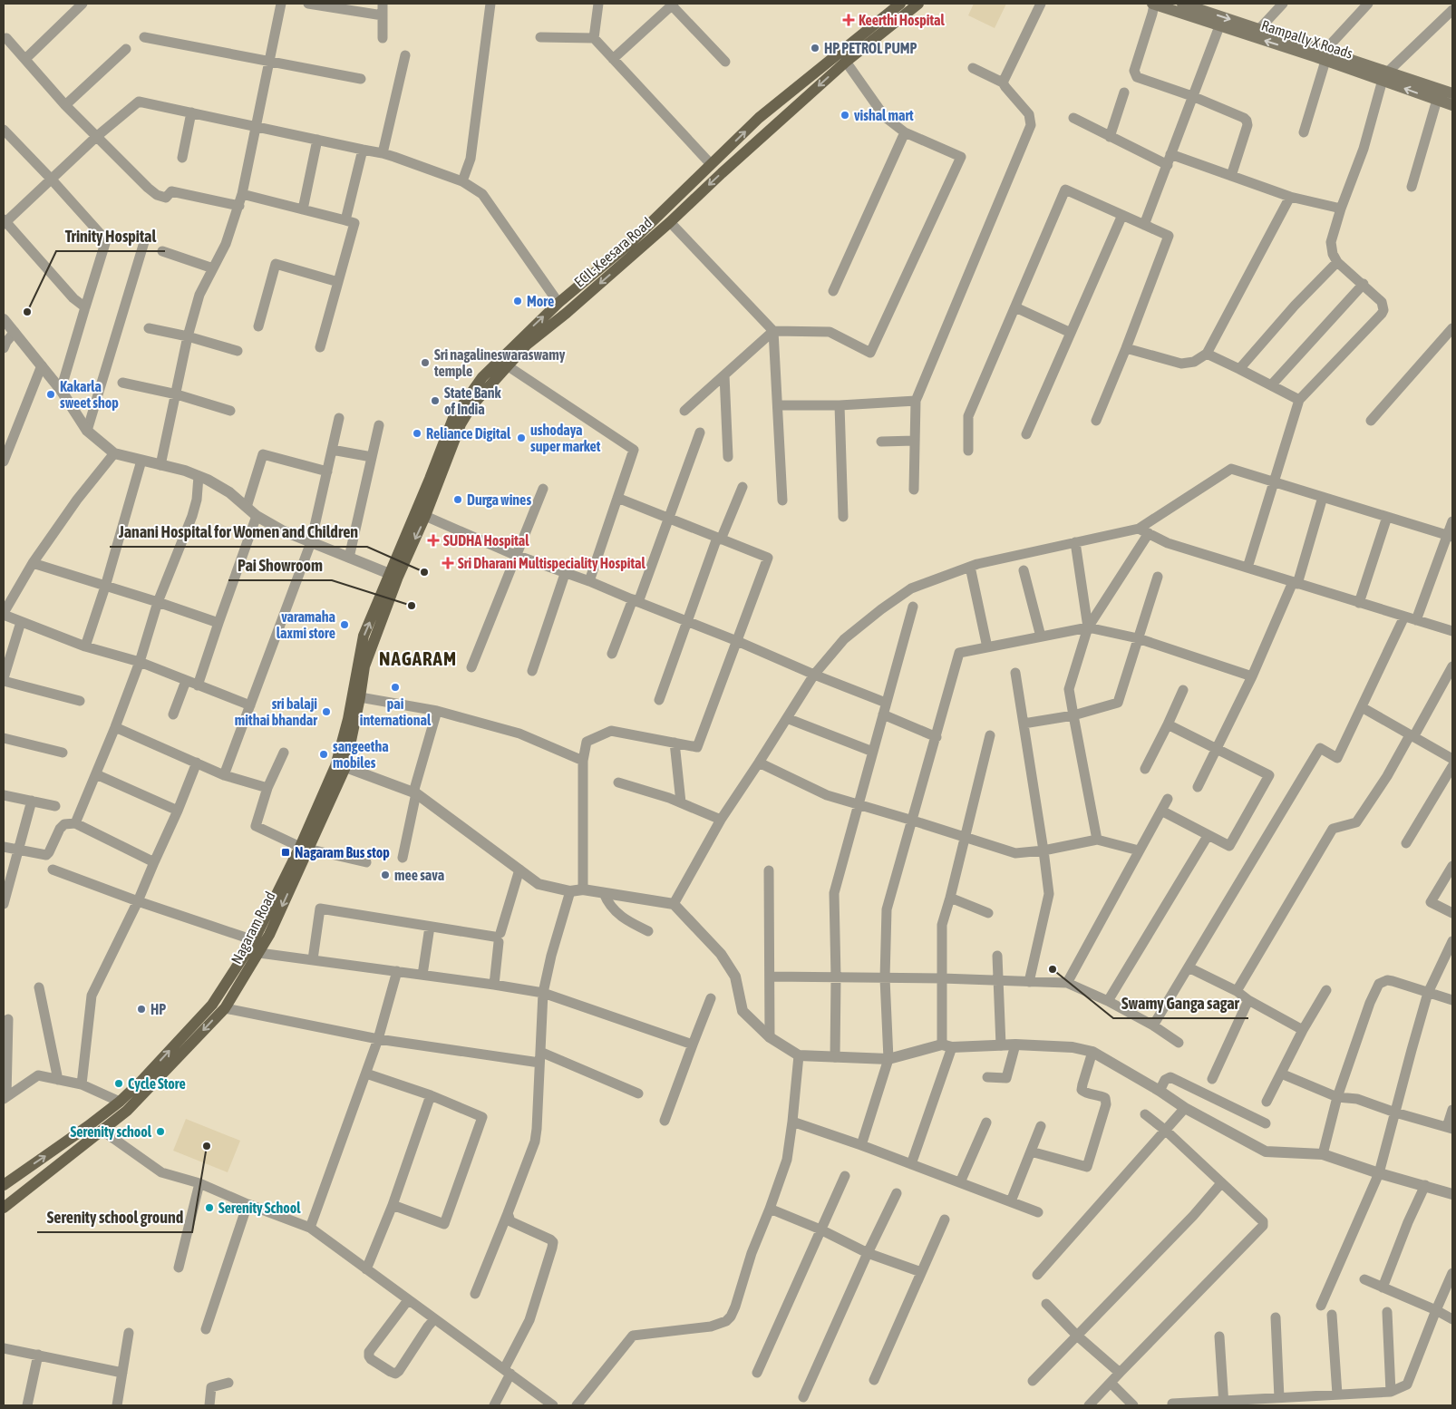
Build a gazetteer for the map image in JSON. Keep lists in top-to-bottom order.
{
  "streets": {
    "main road": ["Rampally X Roads", "ECIL-Keesara Road", "Nagaram Road"]
  },
  "crossings": [
    ["ECIL-Keesara Road", "Nagaram Road"]
  ],
  "districts": ["NAGARAM"],
  "places": {
    "health": ["Keerthi Hospital", "SUDHA Hospital", "Sri Dharani Multispeciality Hospital"],
    "other": [
      "HP PETROL PUMP",
      "vishal mart",
      "More",
      "Trinity Hospital",
      "Sri nagalineswaraswamy temple",
      "Kakarla sweet shop",
      "State Bank of India",
      "Reliance Digital",
      "ushodaya super market",
      "Durga wines",
      "Janani Hospital for Women and Children",
      "Pai Showroom",
      "varamaha laxmi store",
      "pai international",
      "sri balaji mithai bhandar",
      "sangeetha mobiles",
      "mee sava",
      "Swamy Ganga sagar",
      "HP",
      "Cycle Store",
      "Serenity school",
      "Serenity school ground",
      "Serenity School"
    ],
    "transit": ["Nagaram Bus stop"]
  }
}
